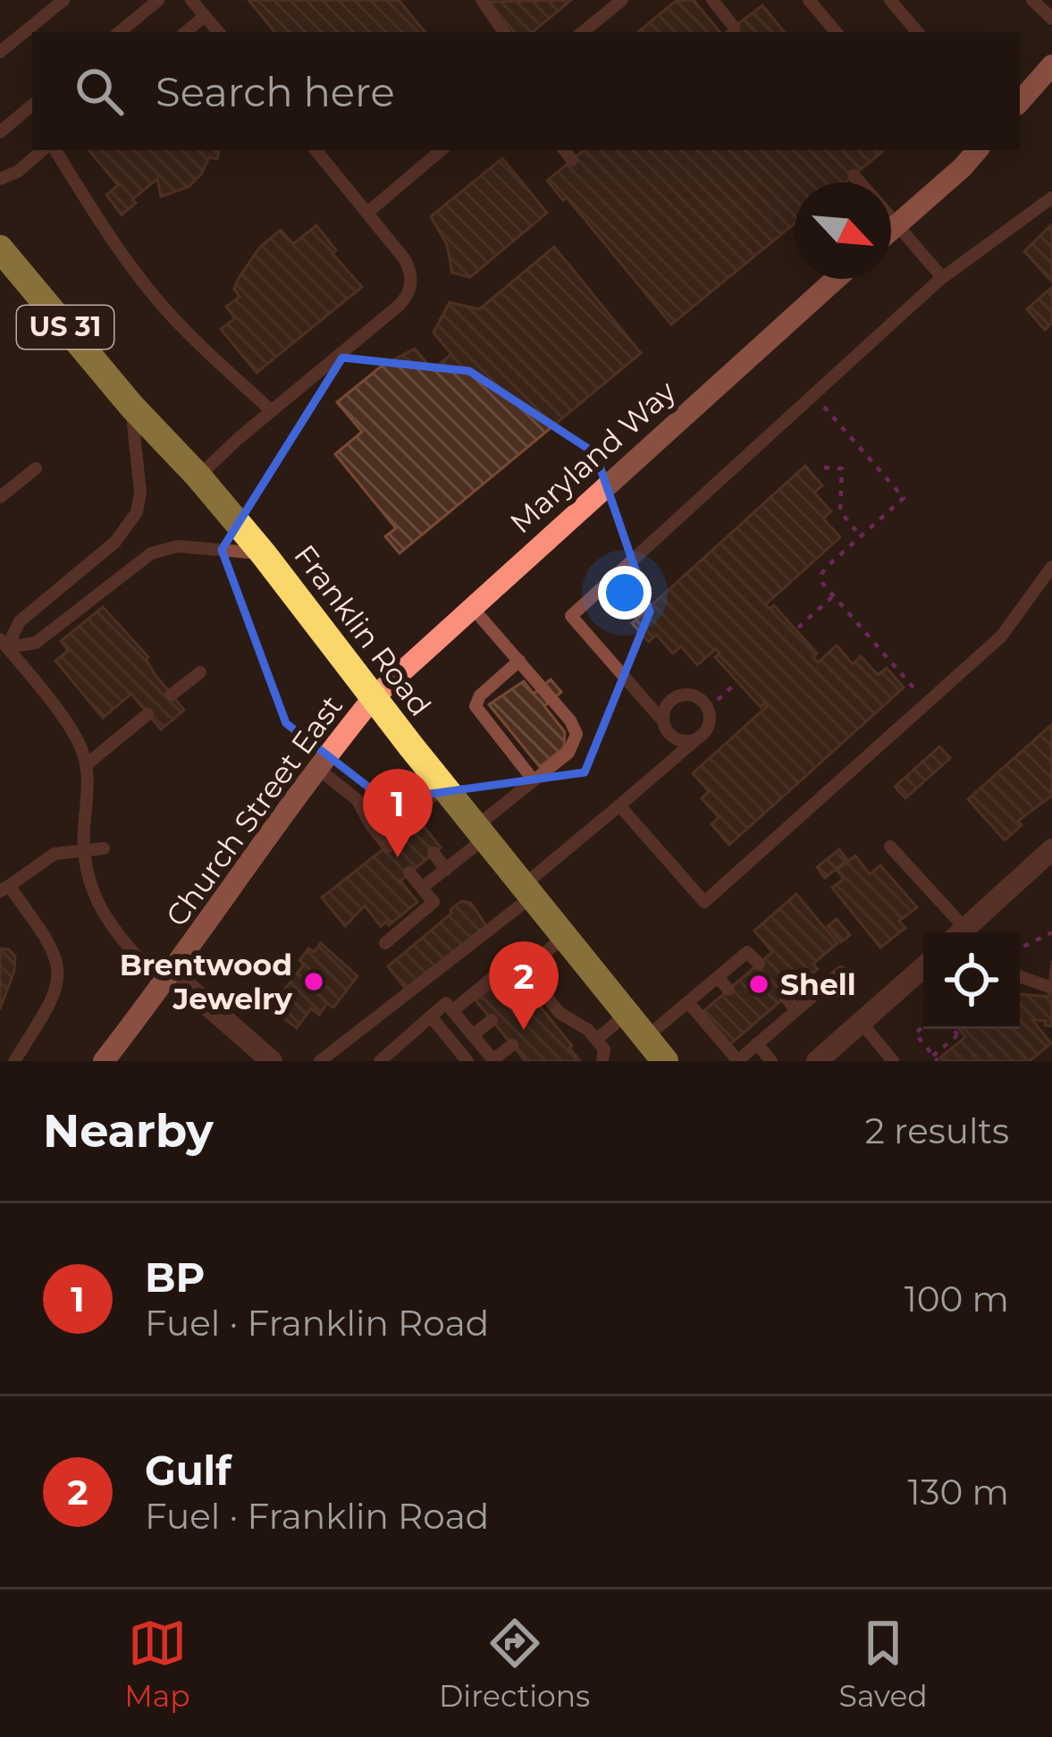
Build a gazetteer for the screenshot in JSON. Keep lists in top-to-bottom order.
{
  "streets": {
    "main road": [
      "US 31",
      "Maryland Way",
      "Franklin Road",
      "Church Street East"
    ]
  },
  "crossings": [
    ["Maryland Way", "Franklin Road"],
    ["Maryland Way", "Church Street East"],
    ["Franklin Road", "Church Street East"]
  ],
  "places": ["Brentwood Jewelry", "Shell"],
  "north": "bottom right",
  "page": {
    "search": "Search here",
    "pins": ["1", "2"],
    "heading": ["Nearby", "2 results"],
    "list": [
      {
        "mark": "1",
        "name": "BP",
        "note": "Fuel · Franklin Road",
        "value": "100 m"
      },
      {
        "mark": "2",
        "name": "Gulf",
        "note": "Fuel · Franklin Road",
        "value": "130 m"
      }
    ],
    "nav": ["Map", "Directions", "Saved"]
  }
}
